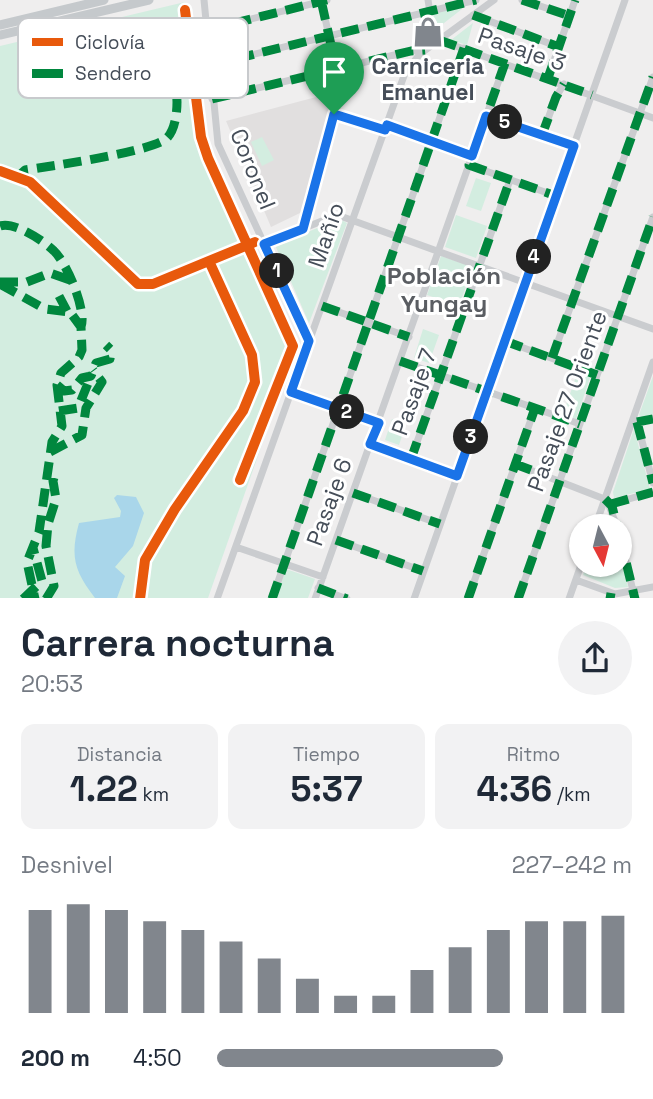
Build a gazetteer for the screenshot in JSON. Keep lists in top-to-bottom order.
{
  "streets": {
    "street": [
      "Pasaje 3",
      "Coronel",
      "Mañío",
      "Pasaje 7",
      "Pasaje 27 Oriente",
      "Pasaje 6"
    ]
  },
  "crossings": [
    ["Pasaje 3", "Mañío"],
    ["Pasaje 3", "Pasaje 6"],
    ["Coronel", "Mañío"]
  ],
  "districts": ["Población Yungay"],
  "places": {
    "shop": ["Carniceria Emanuel"]
  },
  "legend": ["Ciclovía", "Sendero"],
  "north": "bottom",
  "page": {
    "pins": [
      "5",
      "4",
      "1",
      "2",
      "3"
    ],
    "heading": ["Carrera nocturna", "20:53"],
    "stats": [
      ["Distancia", "1.22 km"],
      ["Tiempo", "5:37"],
      ["Ritmo", "4:36 /km"]
    ],
    "chart": ["Desnivel", "227–242 m"],
    "list": [
      {
        "name": "200 m",
        "note": "4:50"
      }
    ]
  }
}
